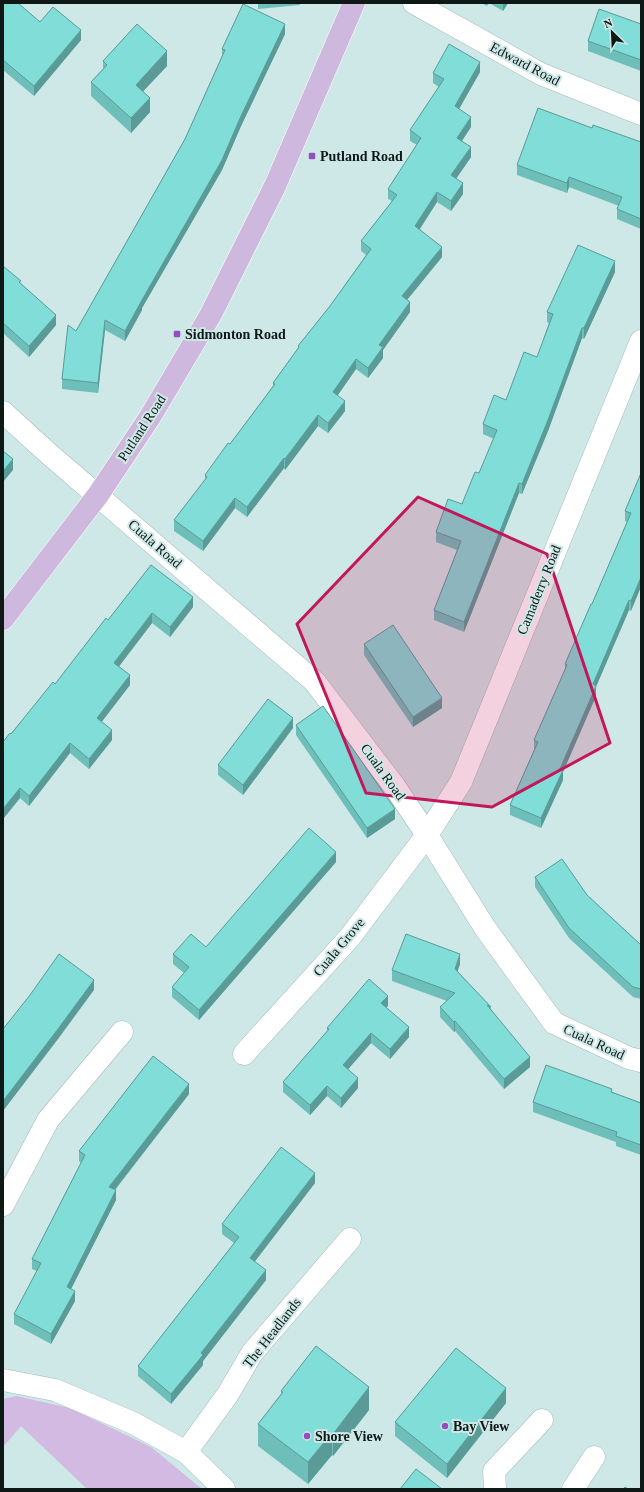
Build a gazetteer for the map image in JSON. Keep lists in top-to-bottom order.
{
  "streets": {
    "main road": ["Putland Road"],
    "street": [
      "Edward Road",
      "Cuala Road",
      "Camaderry Road",
      "Cuala Grove",
      "The Headlands"
    ]
  },
  "crossings": [
    ["Putland Road", "Cuala Road"],
    ["Cuala Road", "Camaderry Road"],
    ["Cuala Road", "Cuala Grove"],
    ["Camaderry Road", "Cuala Grove"]
  ],
  "places": {
    "transit": ["Putland Road", "Sidmonton Road"],
    "other": ["Bay View", "Shore View"]
  },
  "north": "top left"
}
